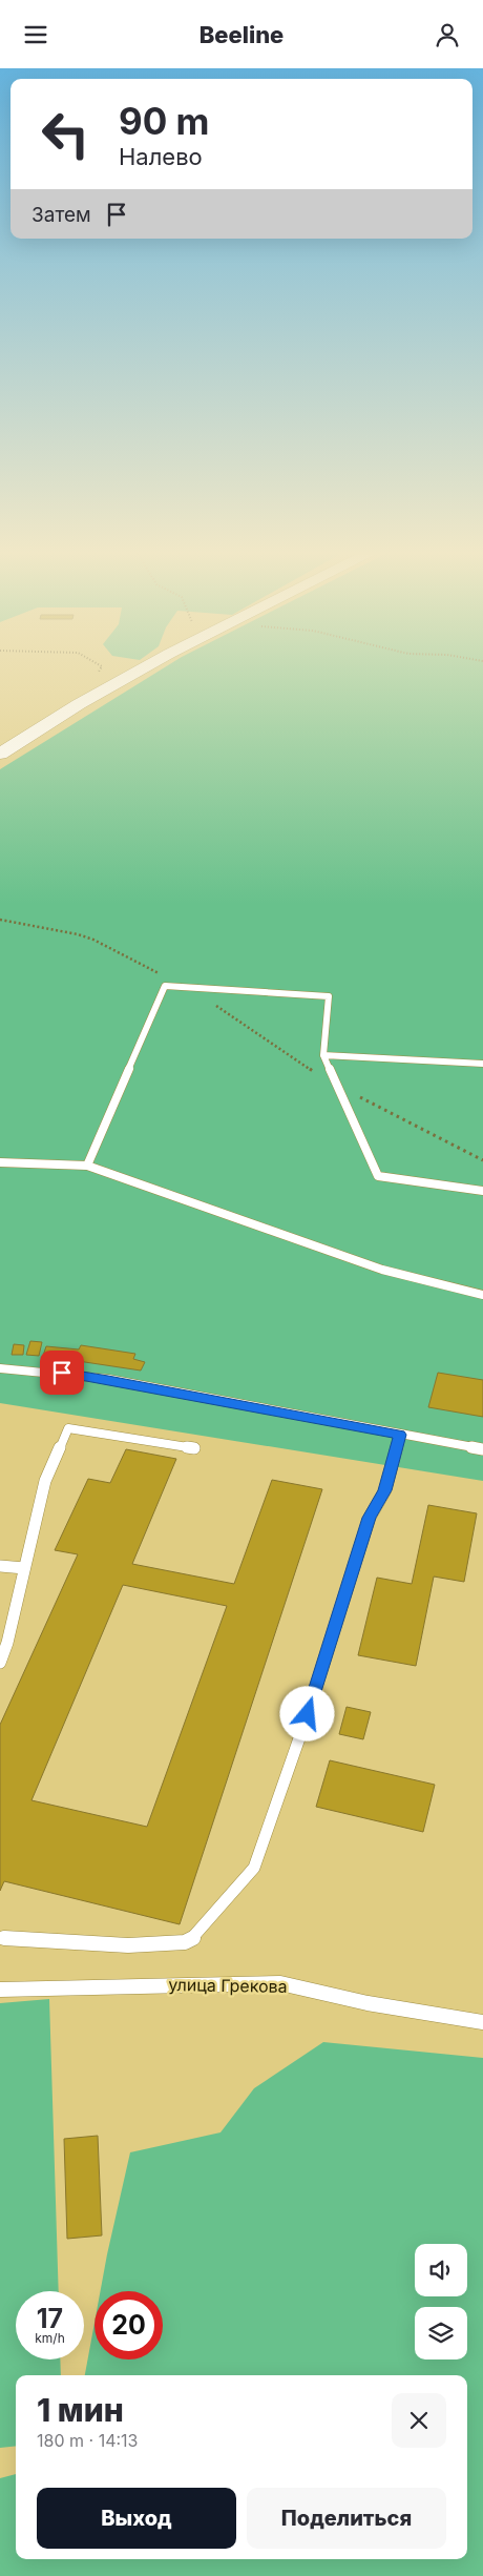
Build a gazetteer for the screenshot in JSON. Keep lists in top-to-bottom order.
{
  "streets": {
    "lane": ["улица Грекова"]
  },
  "page": {
    "header": "Beeline",
    "turn": ["90 m", "Налево"],
    "then": "Затем",
    "speed": "17 km/h",
    "limit": "20",
    "heading": ["1 мин", "180 m · 14:13"],
    "buttons": ["Выход", "Поделиться"]
  }
}
